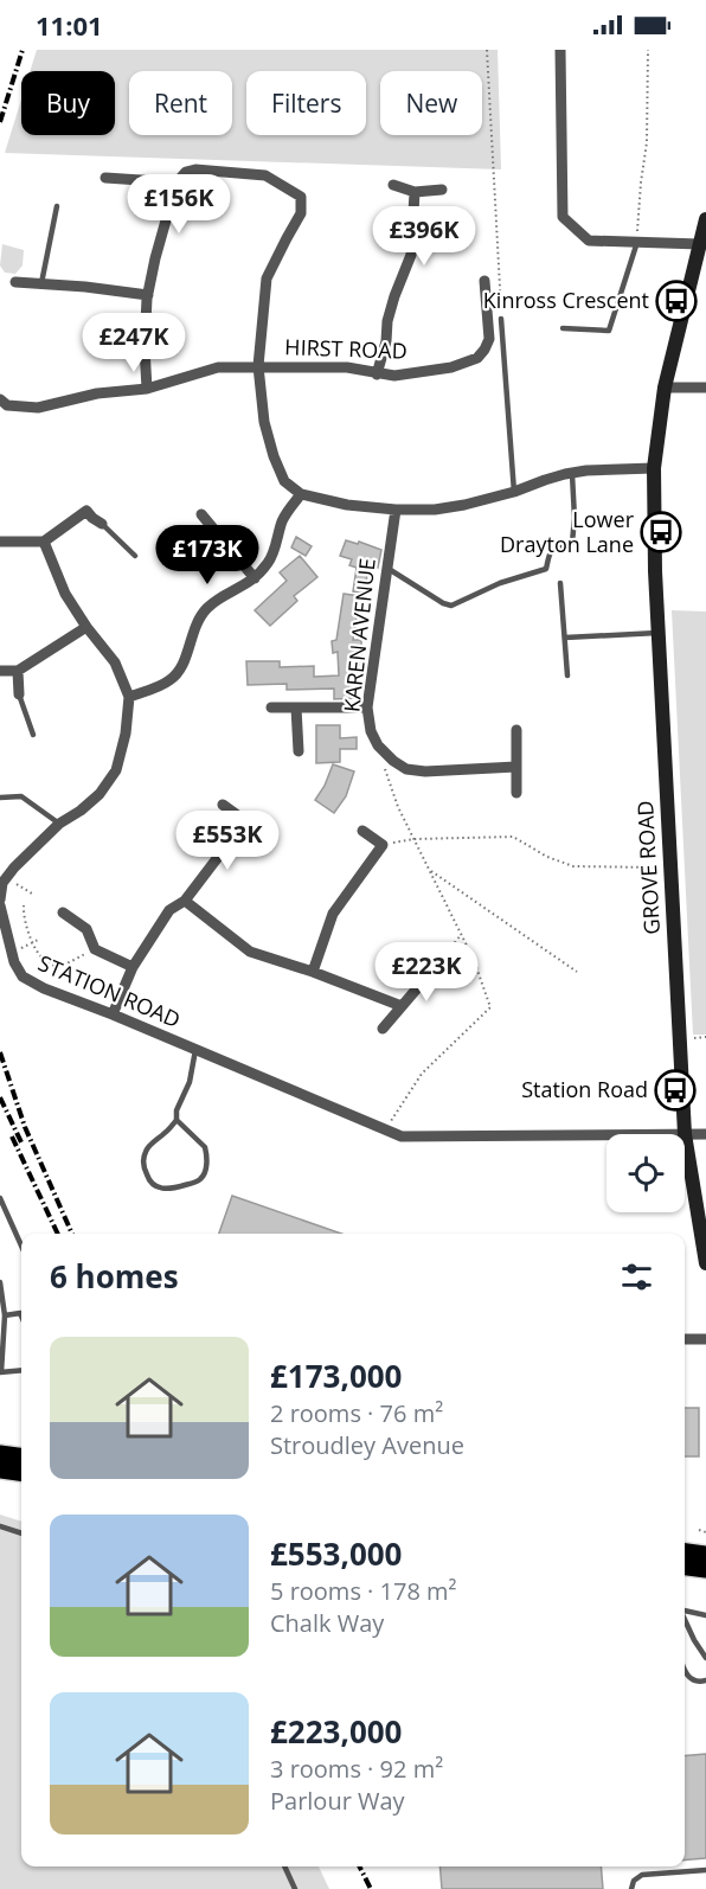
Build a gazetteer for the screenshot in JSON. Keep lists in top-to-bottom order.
{
  "streets": {
    "street": [
      "HIRST ROAD",
      "KAREN AVENUE",
      "GROVE ROAD",
      "STATION ROAD"
    ]
  },
  "crossings": [
    ["GROVE ROAD", "STATION ROAD"]
  ],
  "places": {
    "bus stop": ["Kinross Crescent", "Lower Drayton Lane", "Station Road"]
  },
  "page": {
    "status": "11:01",
    "chip": [
      "Buy",
      "Rent",
      "Filters",
      "New"
    ],
    "price": [
      "£156K",
      "£396K",
      "£247K",
      "£173K",
      "£553K",
      "£223K"
    ],
    "heading": "6 homes",
    "list": [
      {
        "name": "£173,000",
        "note": "2 rooms · 76 m² · Stroudley Avenue"
      },
      {
        "name": "£553,000",
        "note": "5 rooms · 178 m² · Chalk Way"
      },
      {
        "name": "£223,000",
        "note": "3 rooms · 92 m² · Parlour Way"
      }
    ]
  }
}
